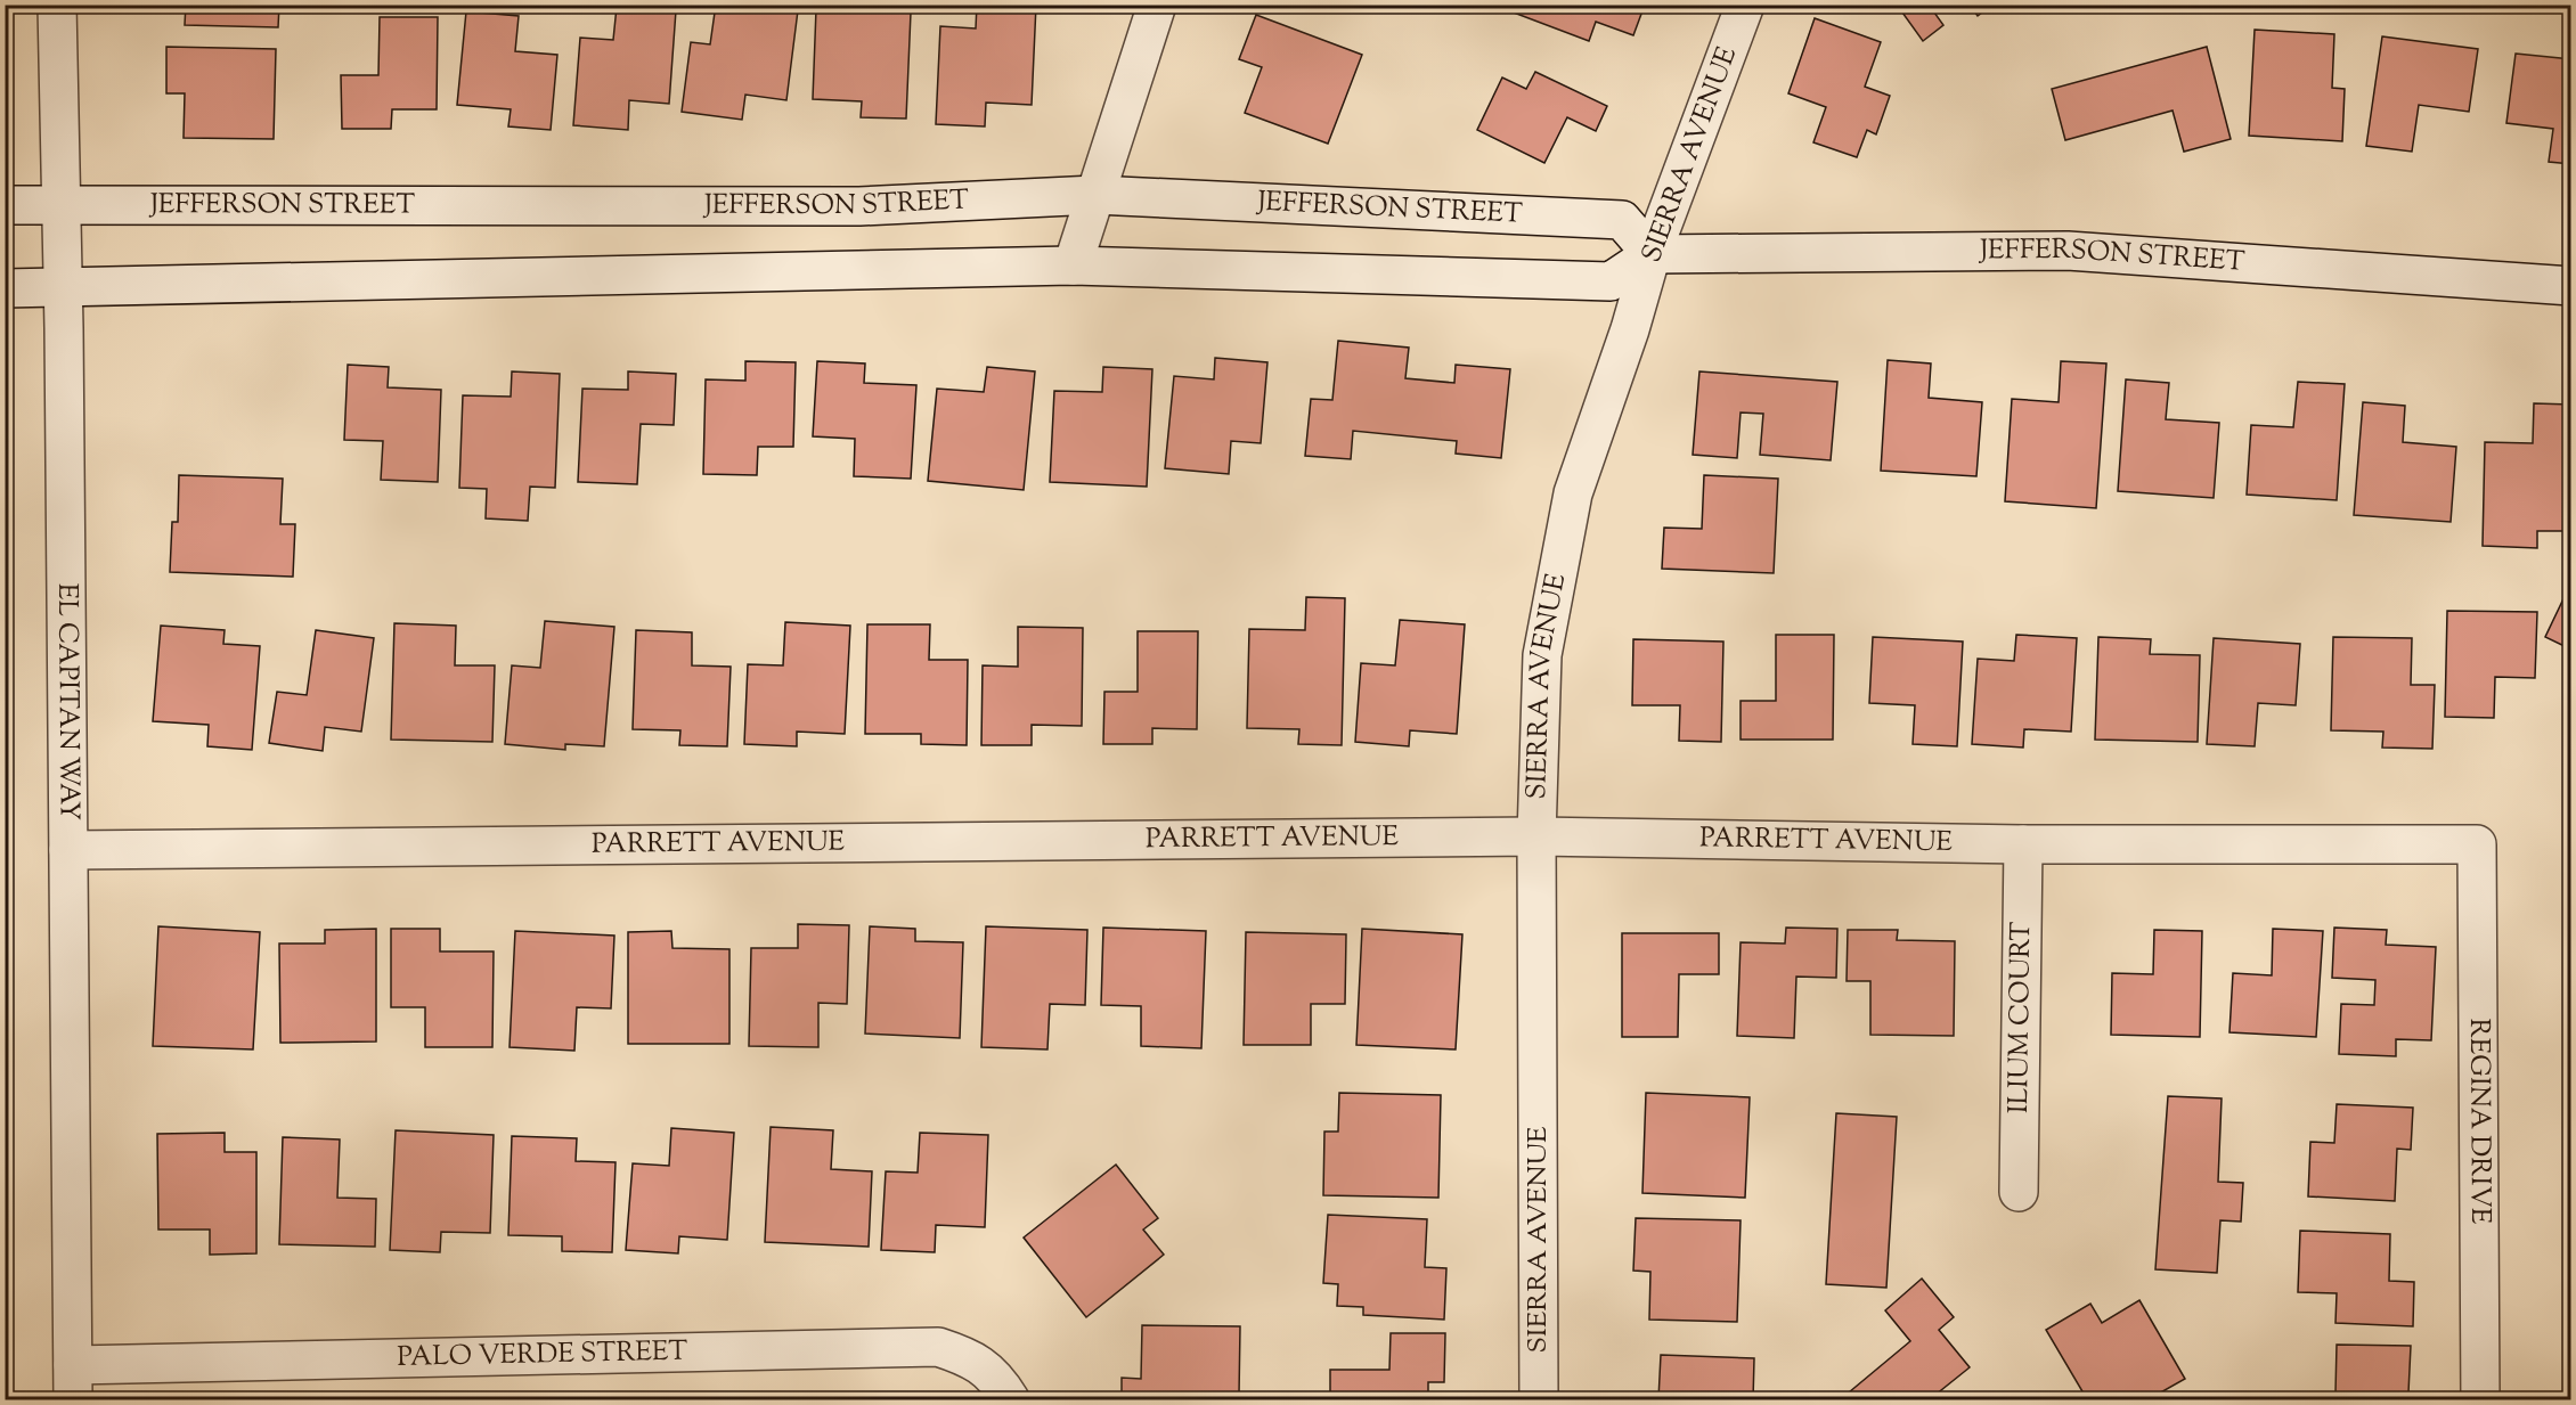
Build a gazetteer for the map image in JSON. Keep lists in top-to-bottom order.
{
  "streets": {
    "street": [
      "SIERRA AVENUE",
      "JEFFERSON STREET",
      "EL CAPITAN WAY",
      "PARRETT AVENUE",
      "ILIUM COURT",
      "REGINA DRIVE",
      "PALO VERDE STREET"
    ]
  },
  "crossings": [
    ["SIERRA AVENUE", "JEFFERSON STREET"],
    ["SIERRA AVENUE", "PARRETT AVENUE"],
    ["JEFFERSON STREET", "EL CAPITAN WAY"],
    ["EL CAPITAN WAY", "PARRETT AVENUE"],
    ["EL CAPITAN WAY", "PALO VERDE STREET"],
    ["PARRETT AVENUE", "ILIUM COURT"],
    ["PARRETT AVENUE", "REGINA DRIVE"]
  ]
}
